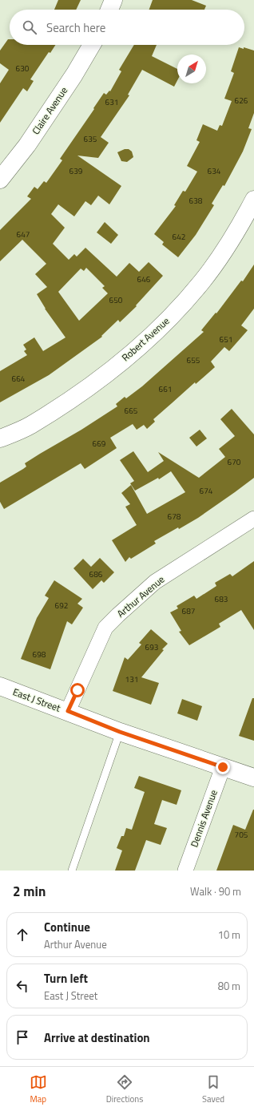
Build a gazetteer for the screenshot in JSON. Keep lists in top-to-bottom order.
{
  "streets": {
    "street": [
      "Claire Avenue",
      "Robert Avenue",
      "Arthur Avenue",
      "East J Street",
      "Dennis Avenue"
    ]
  },
  "crossings": [
    ["Arthur Avenue", "East J Street"],
    ["East J Street", "Dennis Avenue"]
  ],
  "house_numbers": [
    "630",
    "626",
    "631",
    "635",
    "639",
    "634",
    "638",
    "647",
    "642",
    "646",
    "650",
    "651",
    "655",
    "664",
    "661",
    "665",
    "669",
    "670",
    "674",
    "678",
    "686",
    "683",
    "692",
    "687",
    "693",
    "698",
    "131",
    "705"
  ],
  "north": "top right",
  "page": {
    "search": "Search here",
    "heading": ["2 min", "Walk · 90 m"],
    "list": [
      ["Continue", "Arthur Avenue", "10 m"],
      ["Turn left", "East J Street", "80 m"],
      "Arrive at destination"
    ],
    "nav": ["Map", "Directions", "Saved"]
  }
}
